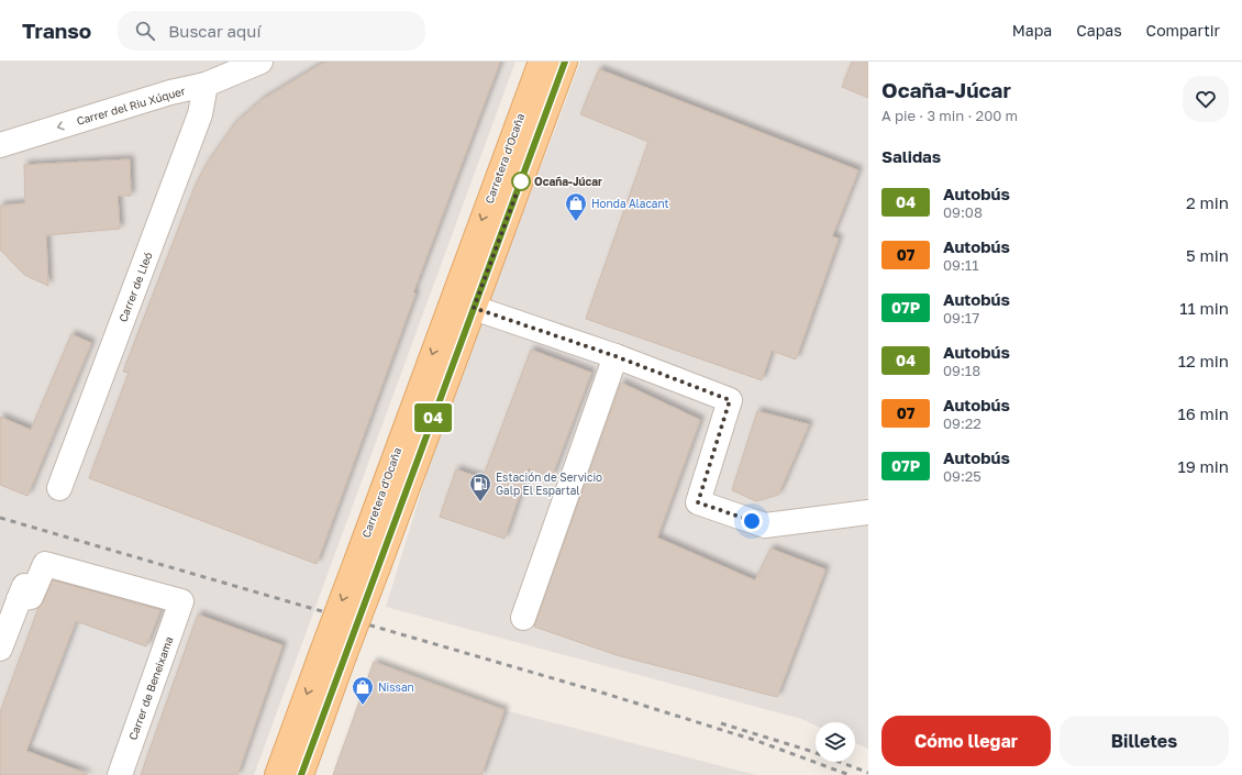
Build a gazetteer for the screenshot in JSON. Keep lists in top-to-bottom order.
{
  "streets": {
    "main road": ["Carretera d'Ocaña"],
    "street": ["Carrer del Riu Xúquer", "Carrer de Lleó", "Carrer de Beneixama"]
  },
  "crossings": [
    ["Carrer del Riu Xúquer", "Carrer de Lleó"]
  ],
  "one_way": ["Carrer del Riu Xúquer"],
  "places": {
    "other": ["Ocaña-Júcar"],
    "shop": ["Honda Alacant", "Nissan"],
    "fuel station": ["Estación de Servicio Galp El Espartal"]
  },
  "lines": ["bus line 04"],
  "page": {
    "header": "Transo",
    "search": "Buscar aquí",
    "nav": ["Mapa", "Capas", "Compartir"],
    "on_map": "04",
    "heading": [
      ["Ocaña-Júcar", "A pie · 3 min · 200 m"],
      "Salidas"
    ],
    "list": [
      {
        "mark": "04",
        "name": "Autobús",
        "note": "09:08",
        "value": "2 min"
      },
      {
        "mark": "07",
        "name": "Autobús",
        "note": "09:11",
        "value": "5 min"
      },
      {
        "mark": "07P",
        "name": "Autobús",
        "note": "09:17",
        "value": "11 min"
      },
      {
        "mark": "04",
        "name": "Autobús",
        "note": "09:18",
        "value": "12 min"
      },
      {
        "mark": "07",
        "name": "Autobús",
        "note": "09:22",
        "value": "16 min"
      },
      {
        "mark": "07P",
        "name": "Autobús",
        "note": "09:25",
        "value": "19 min"
      }
    ],
    "buttons": ["Cómo llegar", "Billetes"]
  }
}
